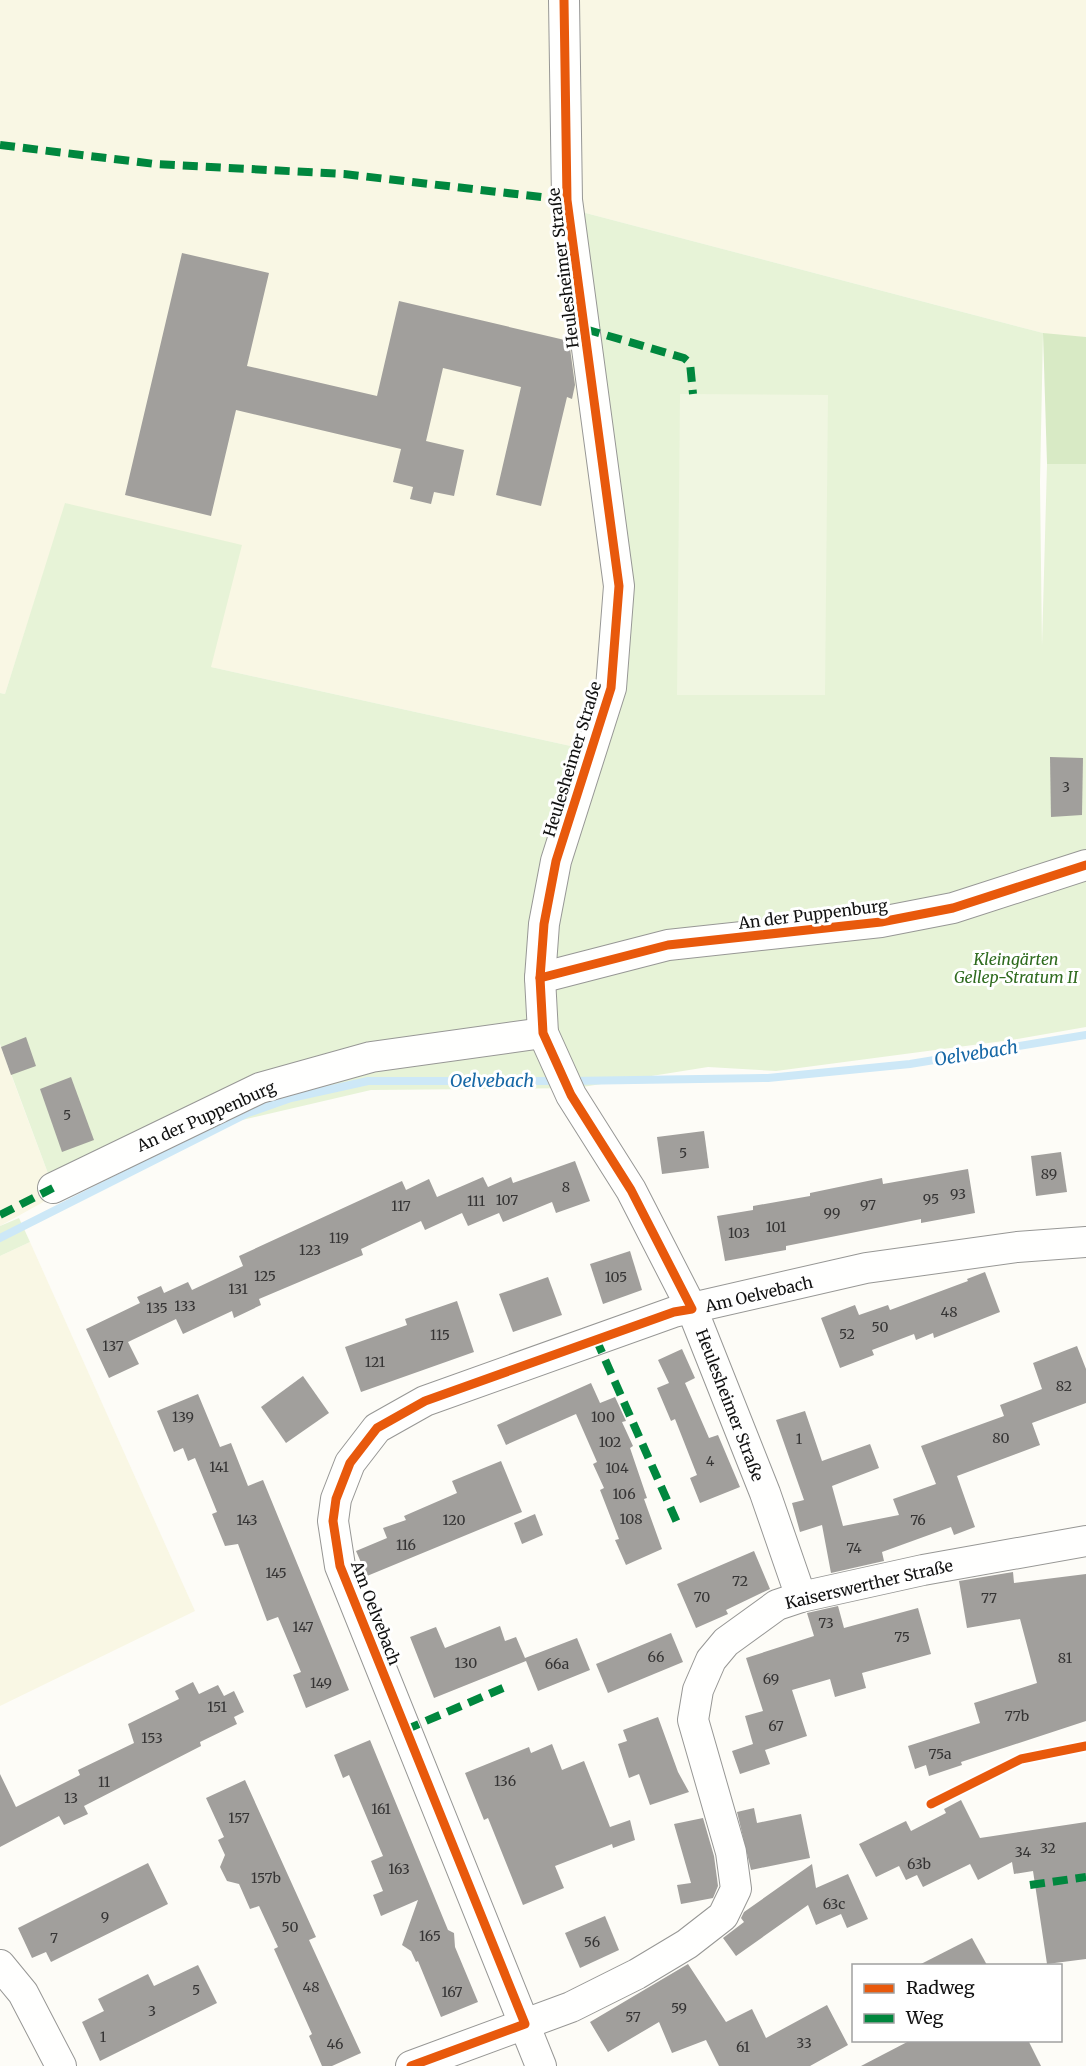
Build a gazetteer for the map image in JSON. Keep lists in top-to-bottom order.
{
  "streets": {
    "street": [
      "Heulesheimer Straße",
      "An der Puppenburg",
      "Am Oelvebach",
      "Kaiserswerther Straße"
    ]
  },
  "crossings": [
    ["Heulesheimer Straße", "An der Puppenburg"],
    ["Heulesheimer Straße", "Am Oelvebach"],
    ["Heulesheimer Straße", "Kaiserswerther Straße"],
    ["Am Oelvebach", "Kaiserswerther Straße"]
  ],
  "water": ["Oelvebach"],
  "parks": ["Kleingärten Gellep-Stratum II"],
  "house_numbers": [
    "3",
    "5",
    "5",
    "89",
    "8",
    "93",
    "95",
    "107",
    "111",
    "97",
    "117",
    "99",
    "101",
    "103",
    "119",
    "123",
    "125",
    "105",
    "131",
    "133",
    "135",
    "48",
    "50",
    "52",
    "115",
    "137",
    "121",
    "82",
    "139",
    "100",
    "80",
    "1",
    "102",
    "4",
    "141",
    "104",
    "106",
    "108",
    "143",
    "120",
    "76",
    "116",
    "74",
    "145",
    "72",
    "70",
    "77",
    "73",
    "147",
    "75",
    "66",
    "81",
    "130",
    "66a",
    "69",
    "149",
    "151",
    "77b",
    "67",
    "153",
    "75a",
    "136",
    "11",
    "13",
    "161",
    "157",
    "32",
    "34",
    "63b",
    "163",
    "157b",
    "63c",
    "9",
    "50",
    "165",
    "7",
    "56",
    "48",
    "5",
    "167",
    "59",
    "3",
    "57",
    "1",
    "33",
    "46",
    "61"
  ],
  "legend": ["Radweg", "Weg"]
}
